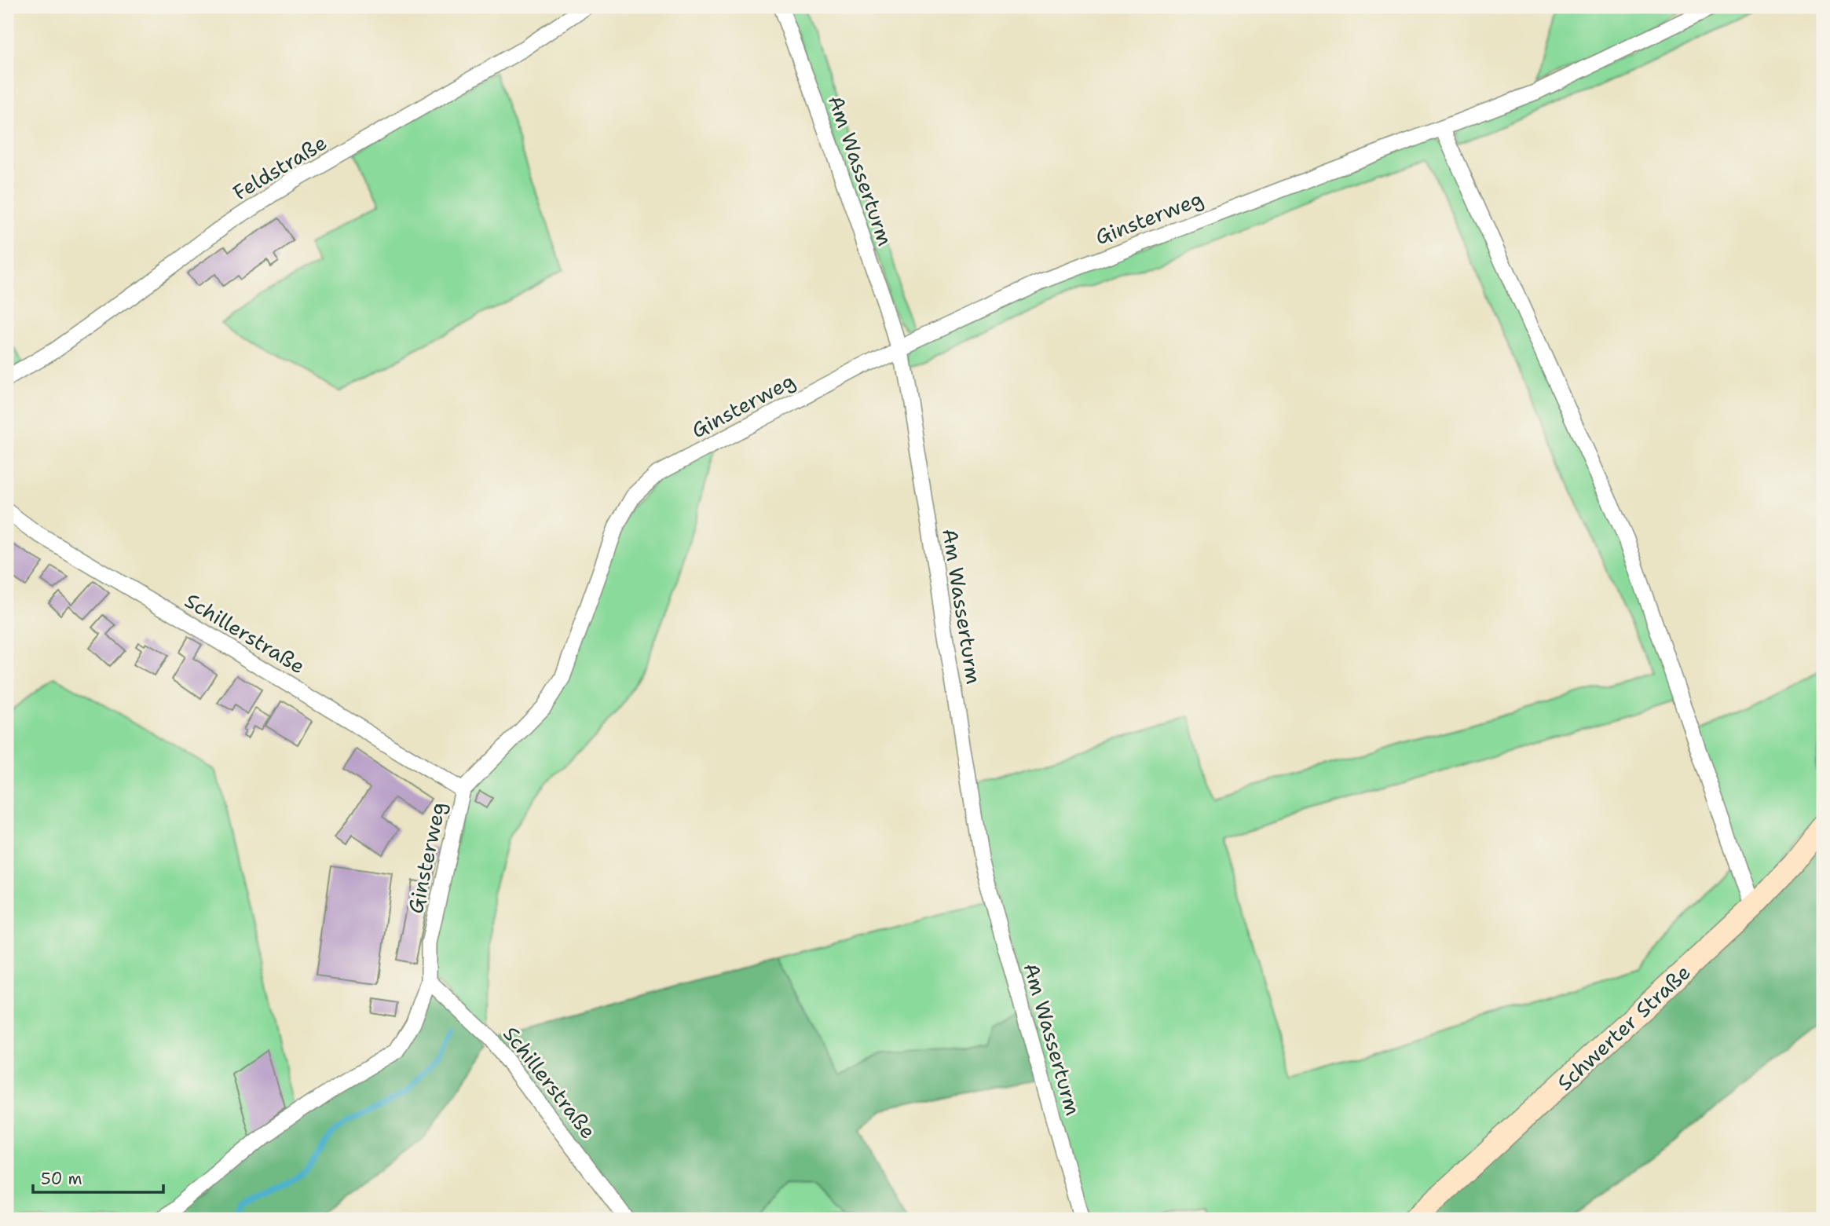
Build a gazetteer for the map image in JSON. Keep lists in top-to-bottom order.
{
  "streets": {
    "main road": ["Schwerter Straße"],
    "street": [
      "Feldstraße",
      "Am Wasserturm",
      "Ginsterweg",
      "Schillerstraße"
    ]
  },
  "crossings": [
    ["Am Wasserturm", "Ginsterweg"],
    ["Ginsterweg", "Schillerstraße"]
  ],
  "scale_bar": "50 m"
}
